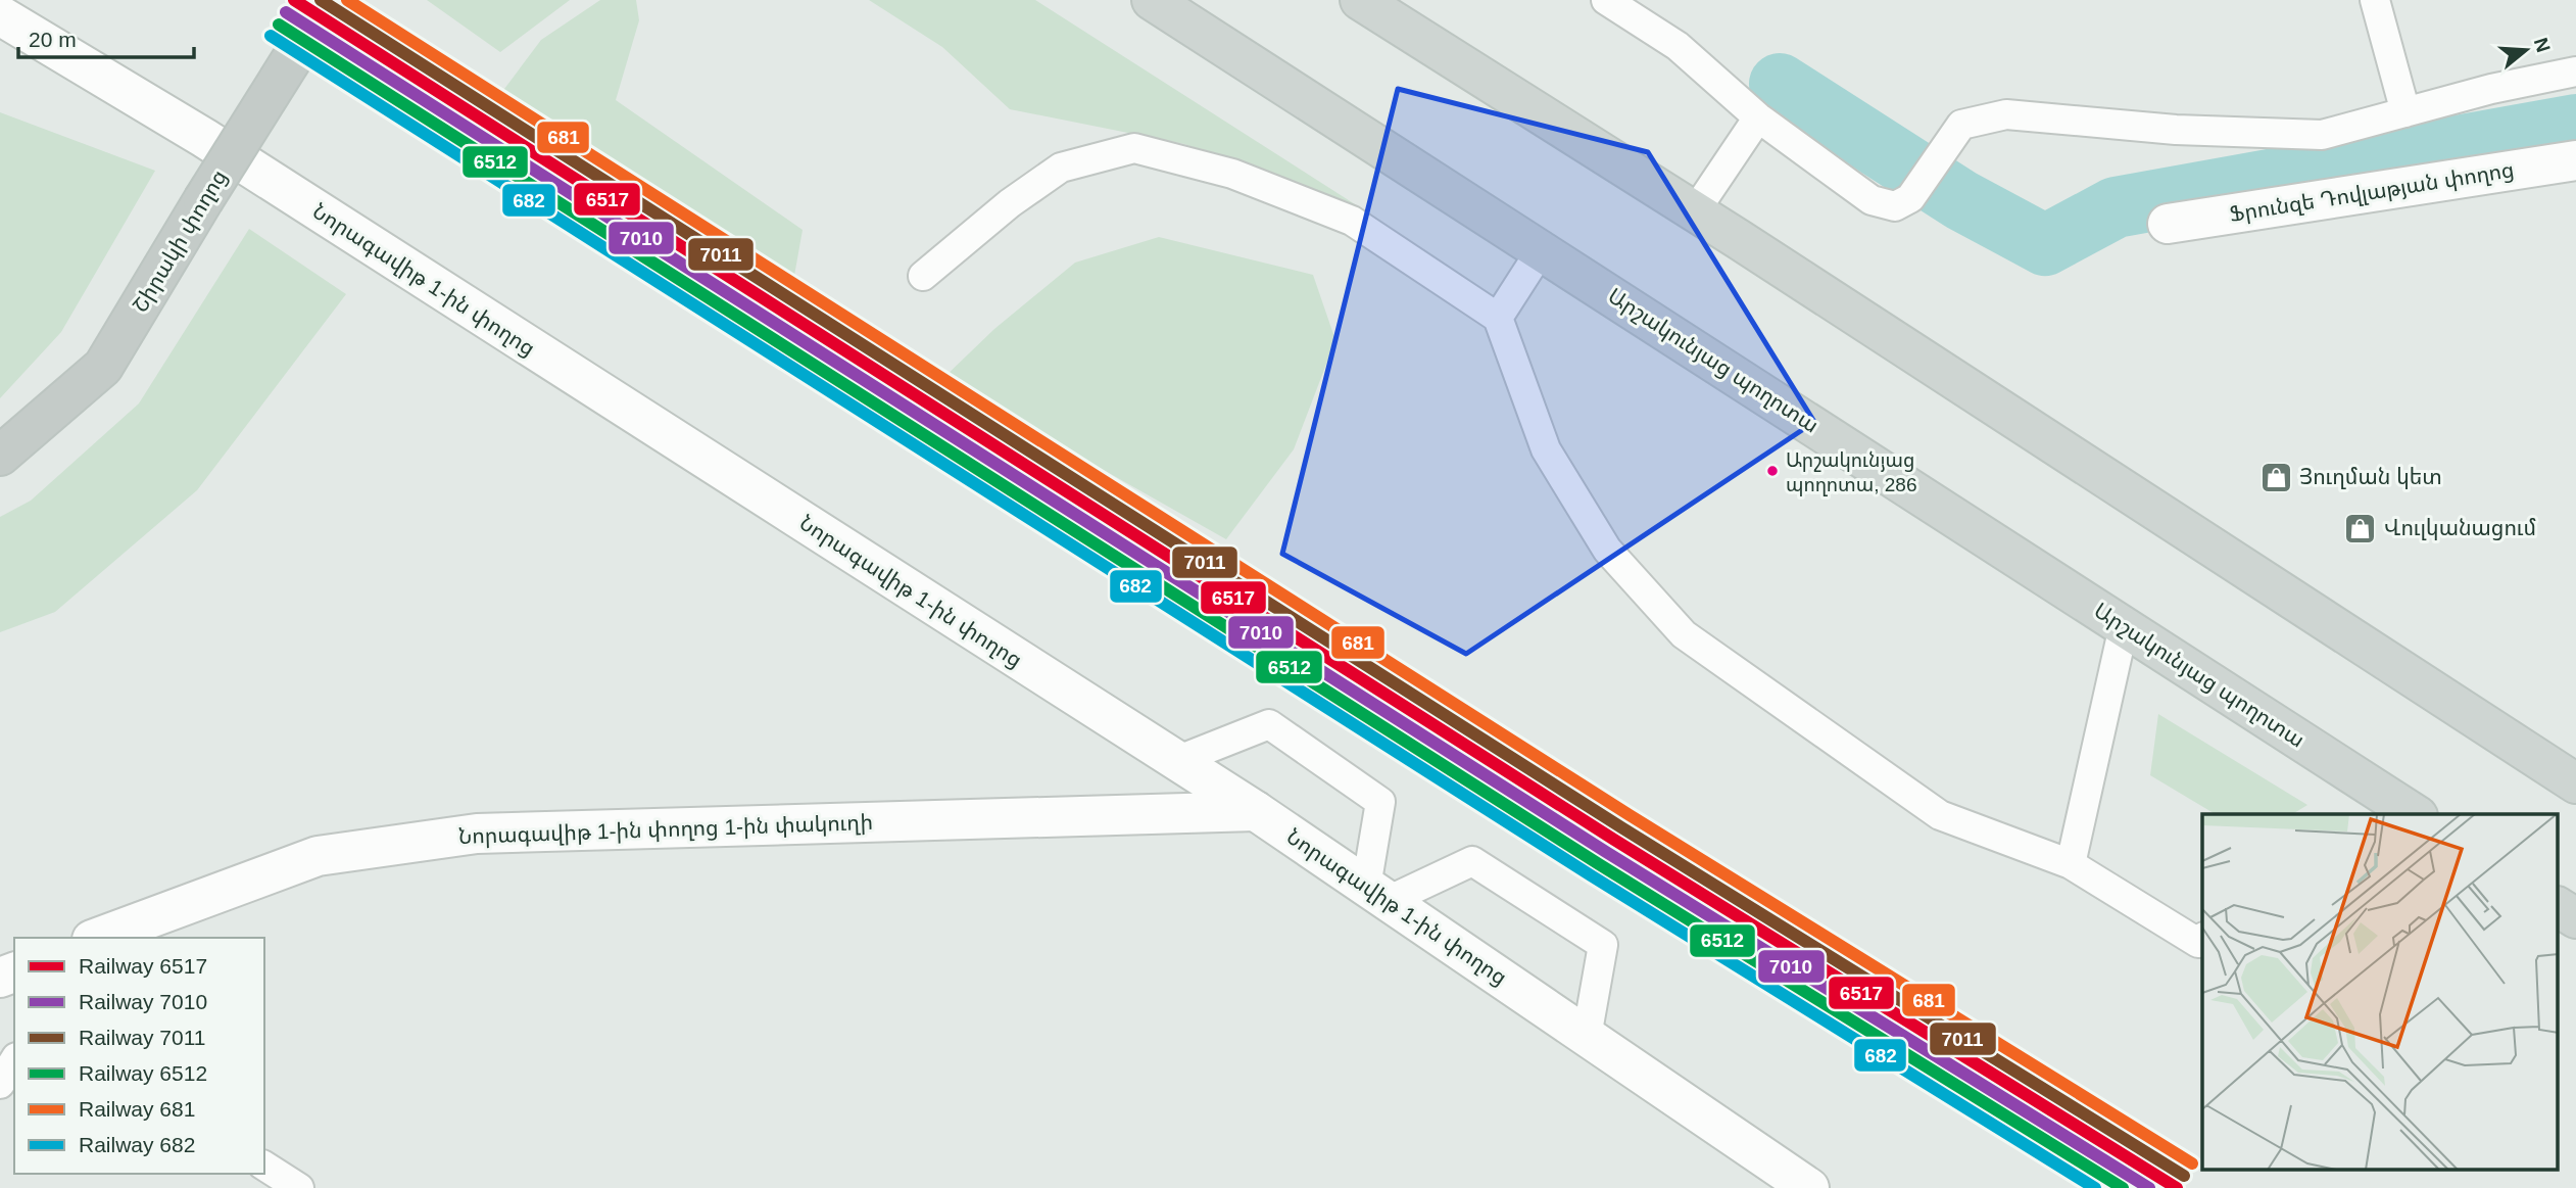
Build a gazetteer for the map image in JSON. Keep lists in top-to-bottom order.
{
  "streets": {
    "highway": ["Շիրակի փողոց"],
    "main road": [
      "Ֆրունզե Դովլաթյան փողոց",
      "Նորագավիթ 1-ին փողոց",
      "Արշակունյաց պողոտա",
      "Նորագավիթ 1-ին փողոց 1-ին փակուղի"
    ]
  },
  "crossings": [
    ["Նորագավիթ 1-ին փողոց", "Նորագավիթ 1-ին փողոց 1-ին փակուղի"]
  ],
  "places": {
    "other": ["Արշակունյաց պողոտա, 286"],
    "shop": ["Յուղման կետ", "Վուլկանացում"]
  },
  "lines": [
    "rail line 6517",
    "rail line 7011",
    "rail line 681",
    "rail line 7010",
    "rail line 6512",
    "rail line 682"
  ],
  "legend": [
    "Railway 6517",
    "Railway 7010",
    "Railway 7011",
    "Railway 6512",
    "Railway 681",
    "Railway 682"
  ],
  "scale_bar": "20 m",
  "north": "right"
}
